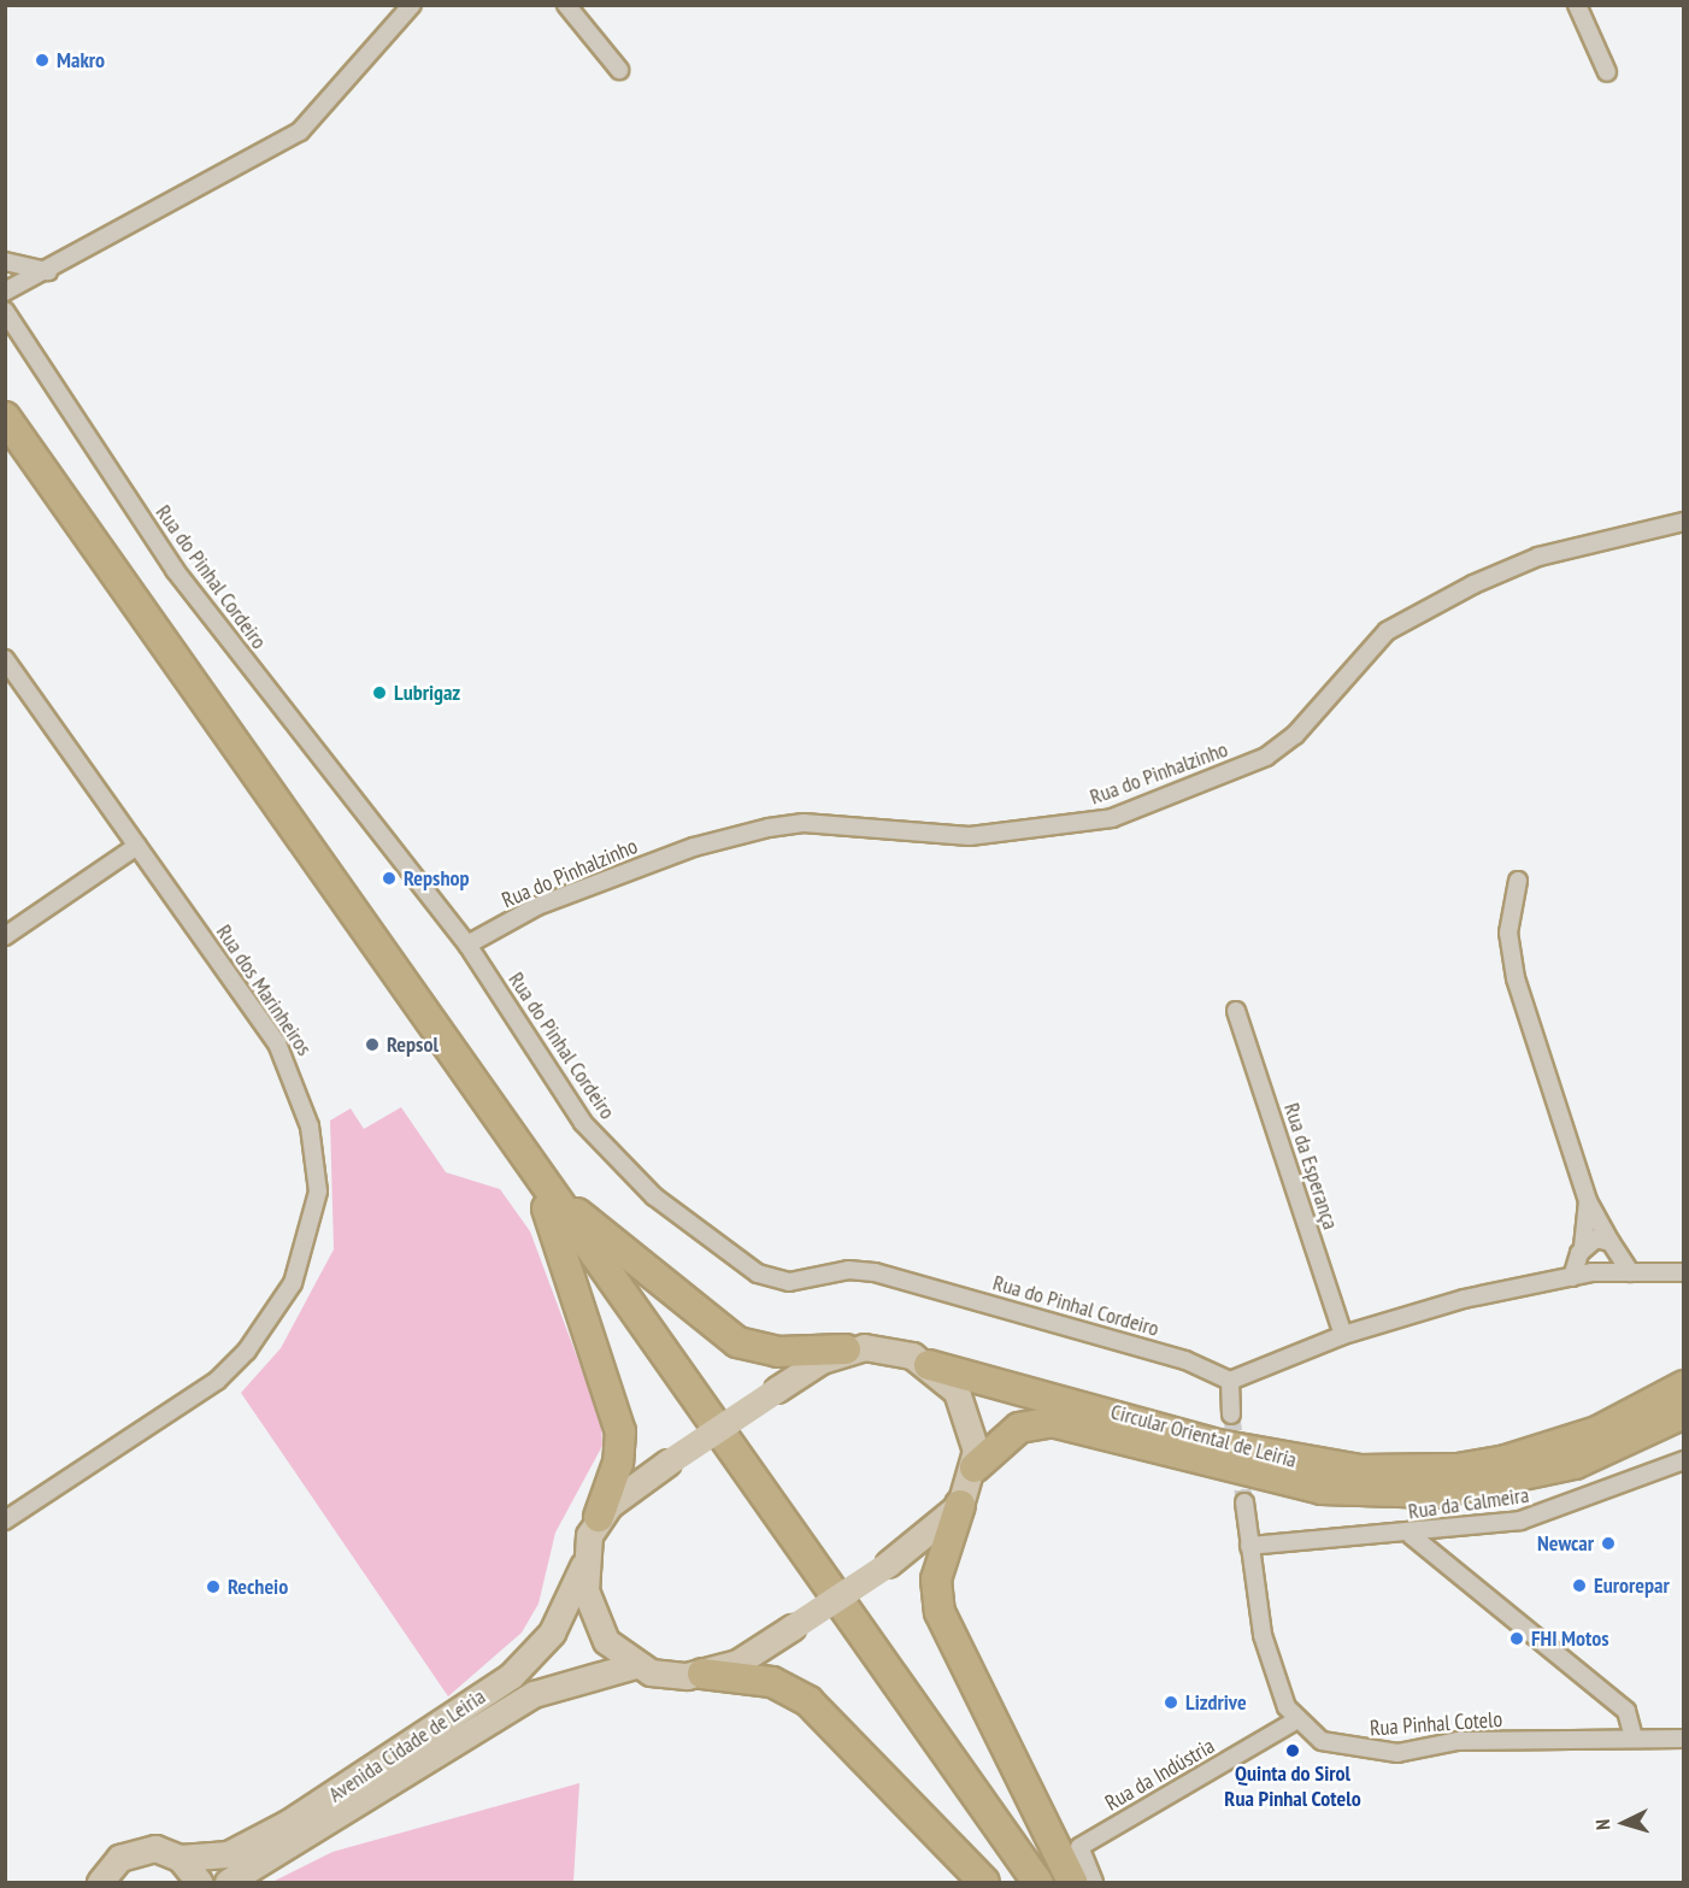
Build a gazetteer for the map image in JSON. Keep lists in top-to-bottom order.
{
  "streets": {
    "highway": ["Circular Oriental de Leiria"],
    "main road": ["Avenida Cidade de Leiria"],
    "street": [
      "Rua do Pinhal Cordeiro",
      "Rua do Pinhalzinho",
      "Rua dos Marinheiros",
      "Rua da Esperança",
      "Rua da Calmeira",
      "Rua Pinhal Cotelo",
      "Rua da Indústria"
    ]
  },
  "crossings": [
    ["Rua do Pinhal Cordeiro", "Rua do Pinhalzinho"],
    ["Rua Pinhal Cotelo", "Rua da Indústria"]
  ],
  "places": [
    "Makro",
    "Lubrigaz",
    "Repshop",
    "Repsol",
    "Newcar",
    "Eurorepar",
    "Recheio",
    "FHI Motos",
    "Lizdrive",
    "Quinta do Sirol Rua Pinhal Cotelo"
  ],
  "north": "left"
}
